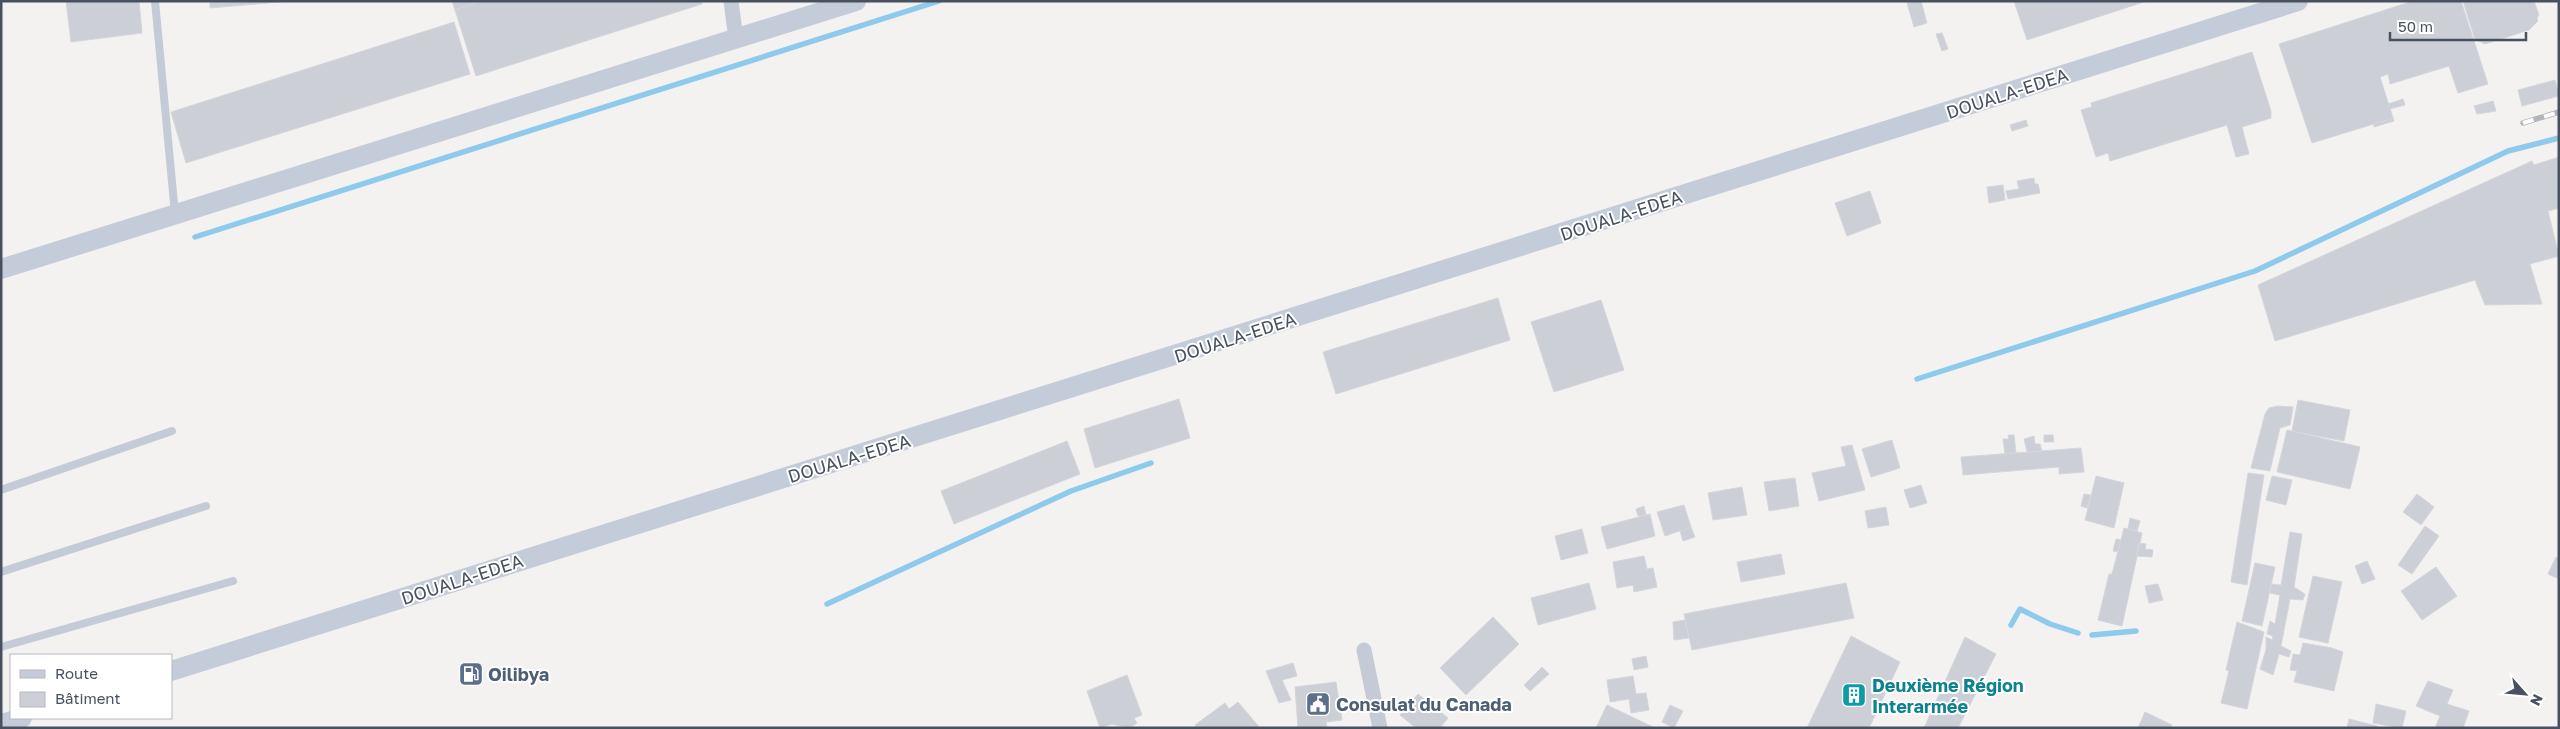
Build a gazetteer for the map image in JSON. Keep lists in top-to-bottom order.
{
  "streets": {
    "main road": ["DOUALA-EDEA"]
  },
  "places": {
    "fuel station": ["Oilibya"],
    "building": ["Deuxième Région Interarmée"],
    "public building": ["Consulat du Canada"]
  },
  "legend": ["Route", "Bâtiment"],
  "scale_bar": "50 m",
  "north": "bottom right"
}
